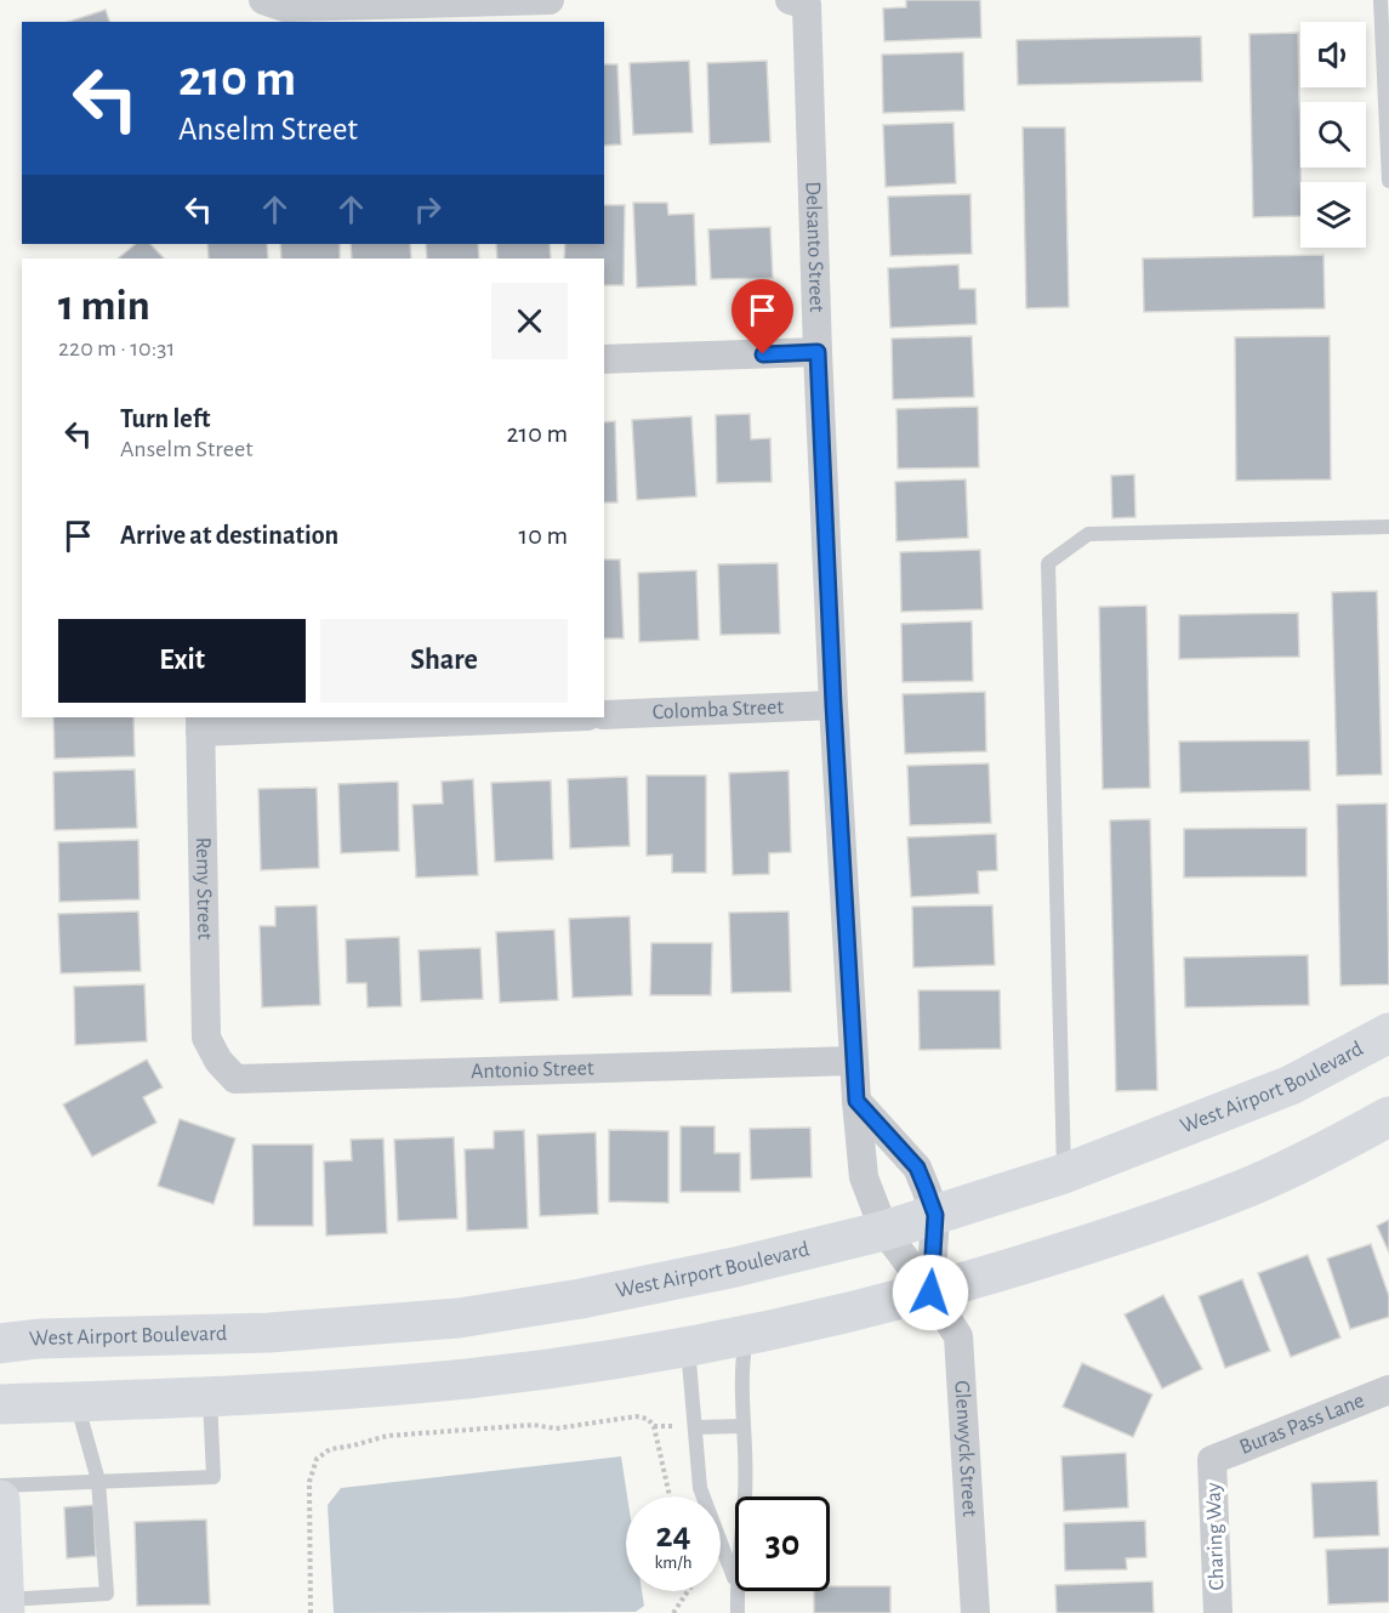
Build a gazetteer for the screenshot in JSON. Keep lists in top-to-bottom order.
{
  "streets": {
    "main road": ["West Airport Boulevard"],
    "street": [
      "Delsanto Street",
      "Colomba Street",
      "Remy Street",
      "Antonio Street",
      "Buras Pass Lane",
      "Glenwyck Street",
      "Charing Way"
    ]
  },
  "crossings": [
    ["Delsanto Street", "Colomba Street"],
    ["Delsanto Street", "Antonio Street"],
    ["Delsanto Street", "West Airport Boulevard"],
    ["Delsanto Street", "Glenwyck Street"],
    ["Remy Street", "Antonio Street"],
    ["Buras Pass Lane", "Charing Way"]
  ],
  "page": {
    "turn": ["210 m", "Anselm Street"],
    "heading": ["1 min", "220 m · 10:31"],
    "list": [
      {
        "name": "Turn left",
        "note": "Anselm Street",
        "value": "210 m"
      },
      {
        "name": "Arrive at destination",
        "value": "10 m"
      }
    ],
    "buttons": ["Exit", "Share"],
    "speed": "24 km/h",
    "limit": "30"
  }
}
